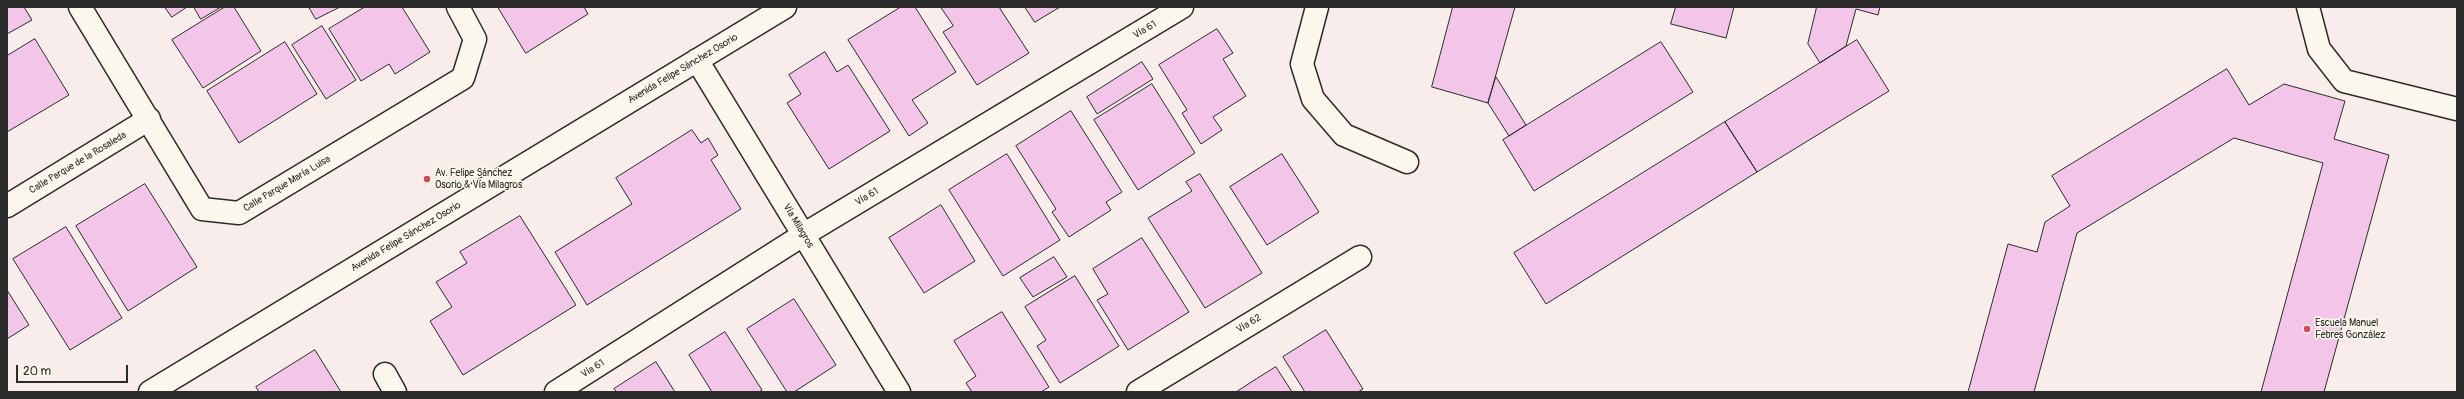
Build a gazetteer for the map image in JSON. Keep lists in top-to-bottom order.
{
  "streets": {
    "street": [
      "Vía 61",
      "Avenida Felipe Sánchez Osorio",
      "Calle Parque de la Rosaleda",
      "Calle Parque María Luisa",
      "Vía Milagros",
      "Vía 62"
    ]
  },
  "crossings": [
    ["Vía 61", "Vía Milagros"],
    ["Avenida Felipe Sánchez Osorio", "Vía Milagros"],
    ["Calle Parque de la Rosaleda", "Calle Parque María Luisa"]
  ],
  "places": ["Av. Felipe Sánchez Osorio & Vía Milagros", "Escuela Manuel Febres González"],
  "scale_bar": "20 m"
}
